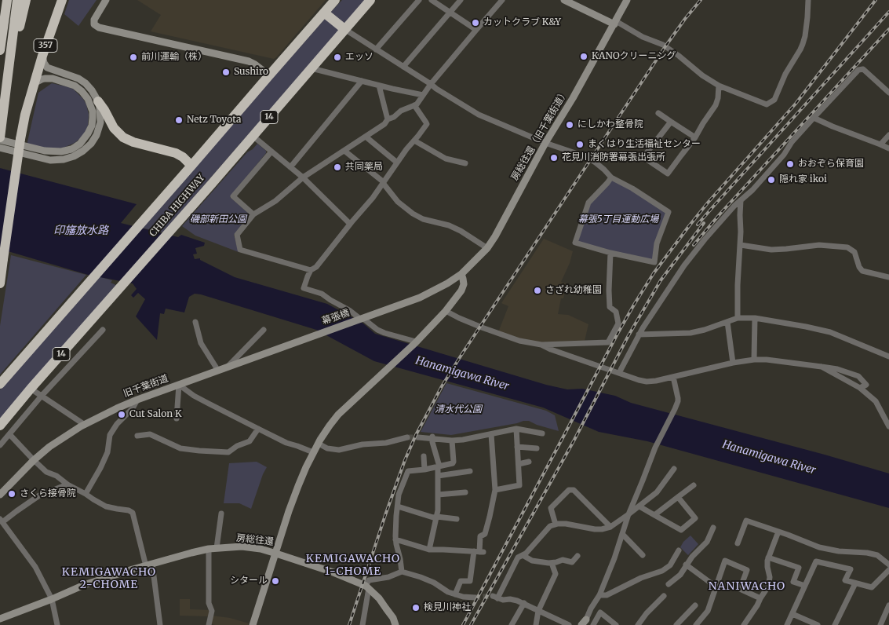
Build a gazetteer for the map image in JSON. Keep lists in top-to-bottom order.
{
  "streets": {
    "highway": ["357", "14", "CHIBA HIGHWAY"],
    "street": [
      "房総往還（旧千葉街道）",
      "幕張橋",
      "旧千葉街道",
      "房総往還"
    ]
  },
  "crossings": [
    ["幕張橋", "旧千葉街道"]
  ],
  "districts": ["KEMIGAWACHO 1-CHOME", "KEMIGAWACHO 2-CHOME", "NANIWACHO"],
  "water": ["印旛放水路", "Hanamigawa River"],
  "parks": ["磯部新田公園", "幕張5丁目運動広場", "清水代公園"],
  "places": [
    "カットクラブ K&Y",
    "KANOクリーニング",
    "前川運輸（株）",
    "エッソ",
    "Sushiro",
    "Netz Toyota",
    "にしかわ整骨院",
    "まくはり生活福祉センター",
    "花見川消防署幕張出張所",
    "おおぞら保育園",
    "共同薬局",
    "隠れ家 ikoi",
    "さざれ幼稚園",
    "Cut Salon K",
    "さくら接骨院",
    "シタール",
    "検見川神社"
  ]
}
